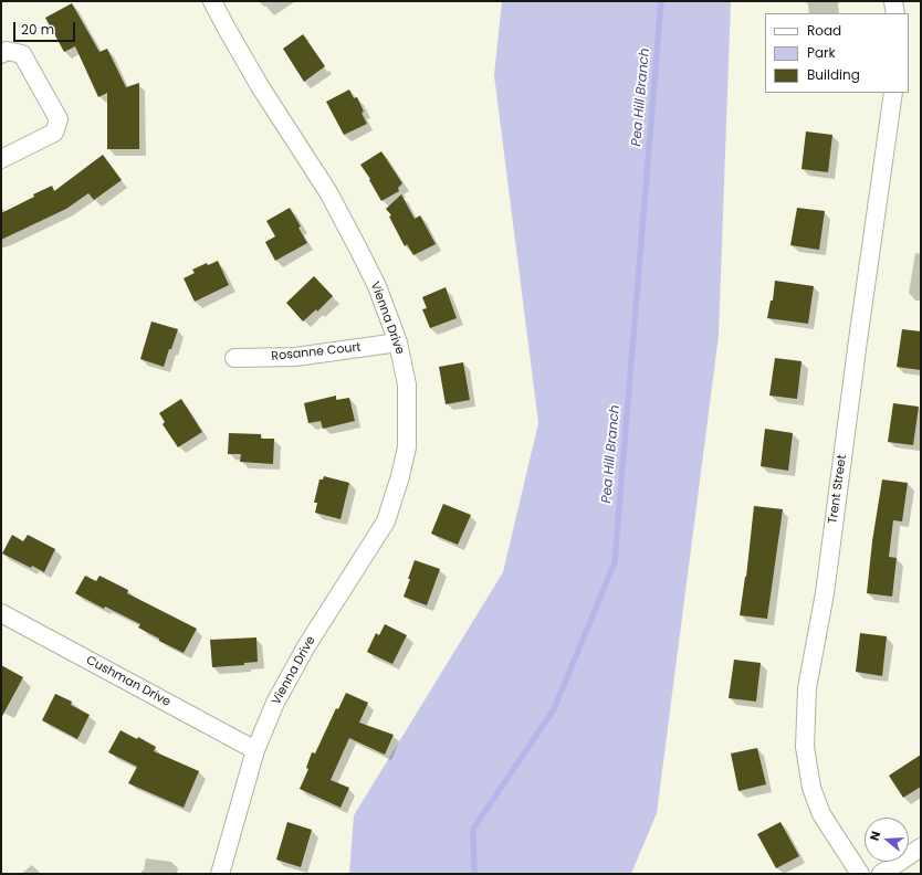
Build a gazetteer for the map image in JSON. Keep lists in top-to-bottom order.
{
  "streets": {
    "street": [
      "Vienna Drive",
      "Rosanne Court",
      "Trent Street",
      "Cushman Drive"
    ]
  },
  "crossings": [
    ["Vienna Drive", "Rosanne Court"],
    ["Vienna Drive", "Cushman Drive"]
  ],
  "water": ["Pea Hill Branch"],
  "legend": ["Road", "Park", "Building"],
  "scale_bar": "20 m",
  "north": "left"
}
